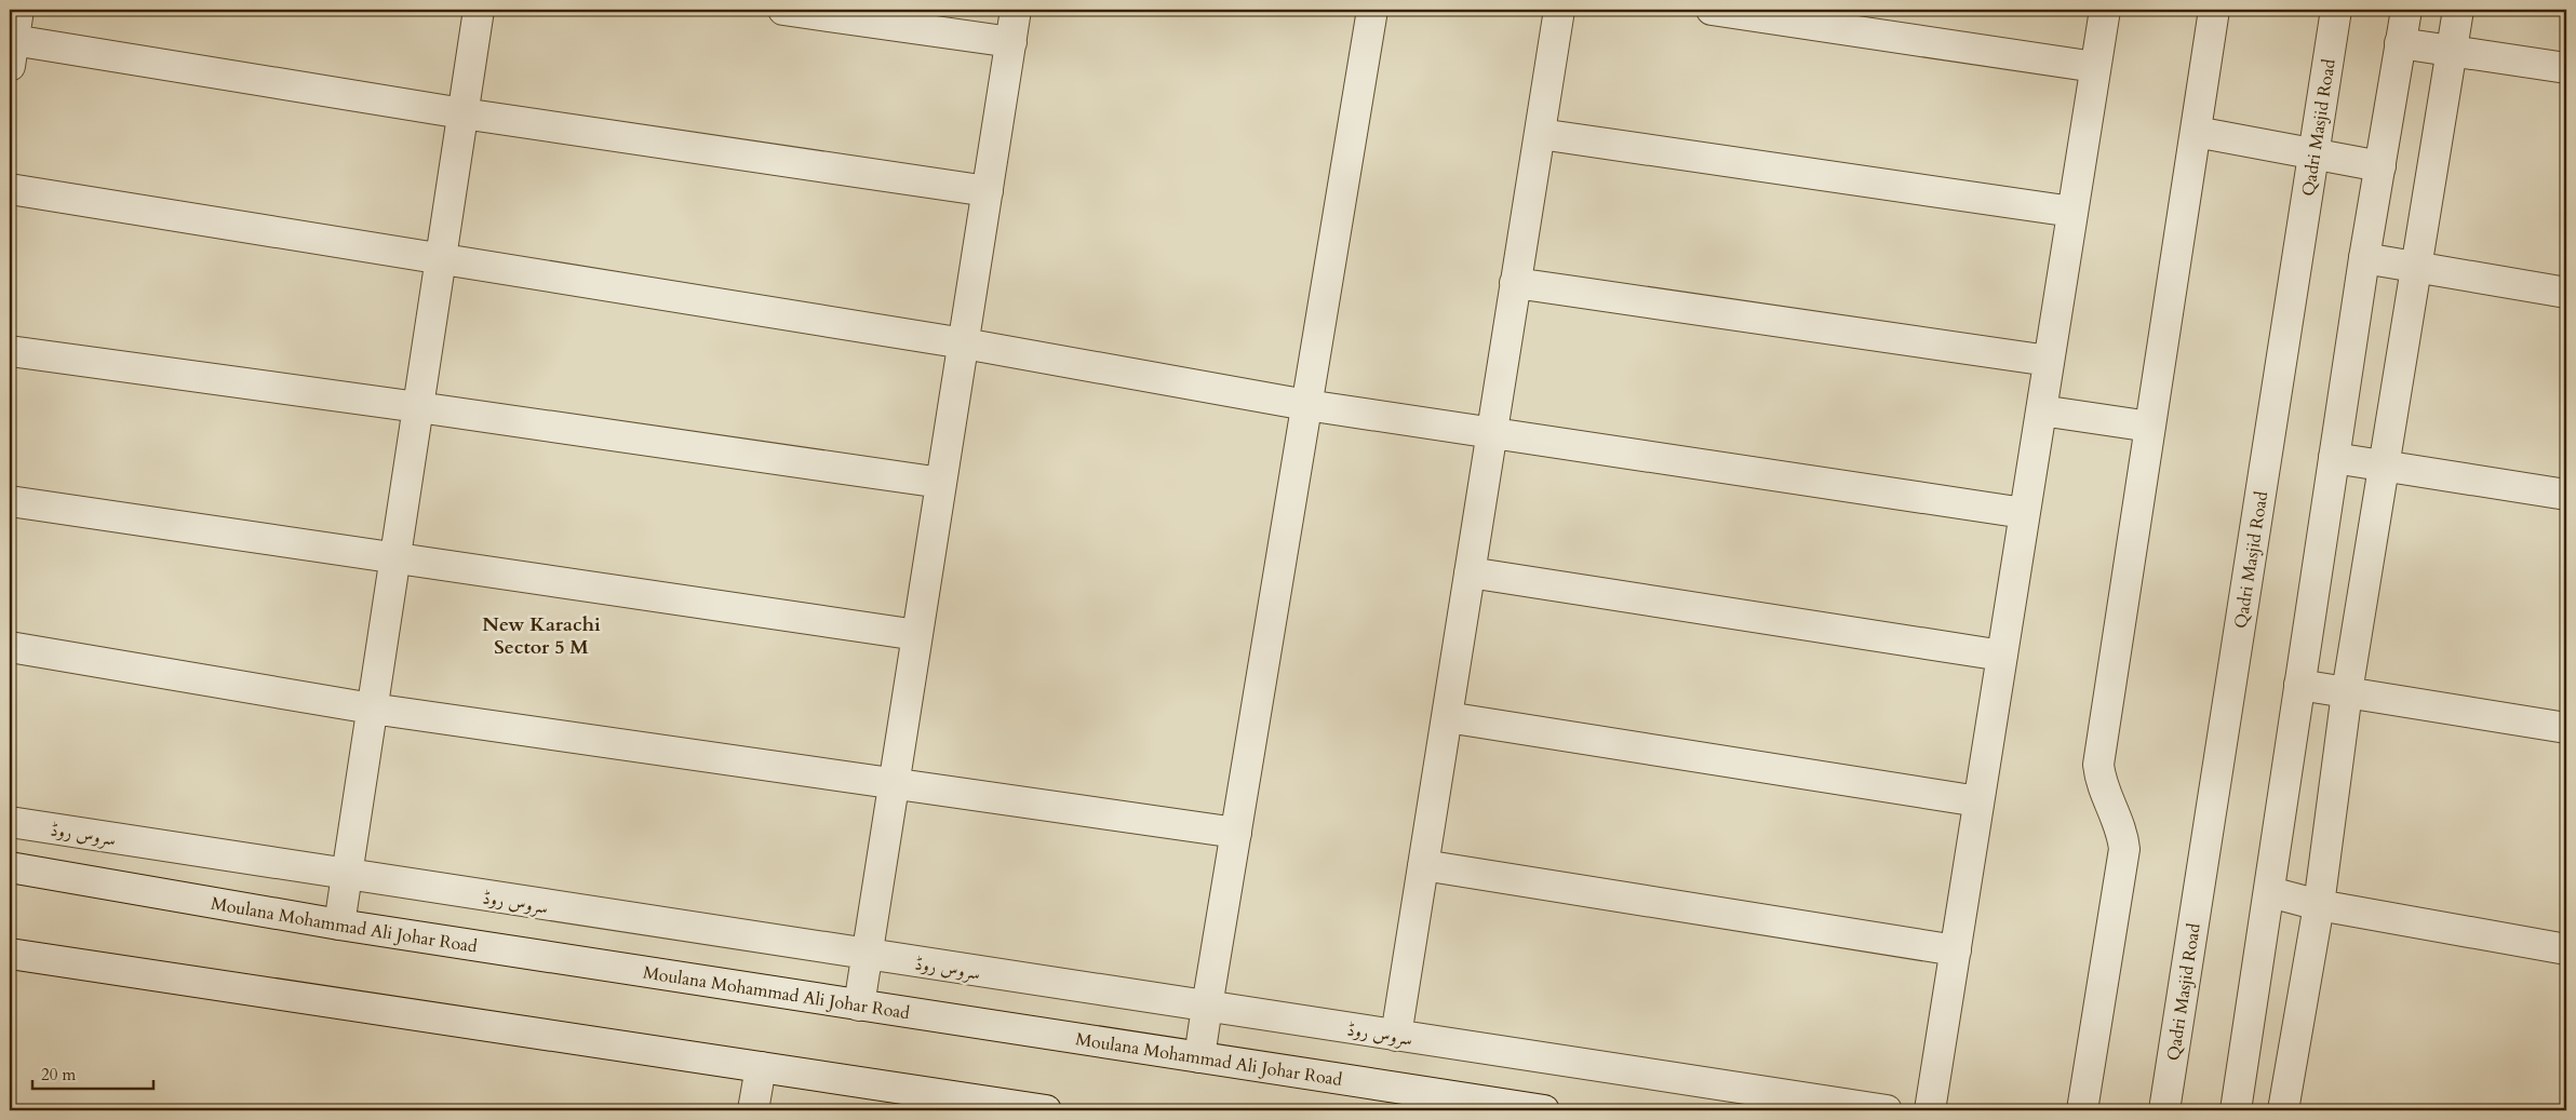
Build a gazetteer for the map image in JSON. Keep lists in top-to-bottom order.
{
  "streets": {
    "street": ["Qadri Masjid Road", "سروس روڈ", "Moulana Mohammad Ali Johar Road"]
  },
  "districts": ["New Karachi Sector 5 M"],
  "scale_bar": "20 m"
}
